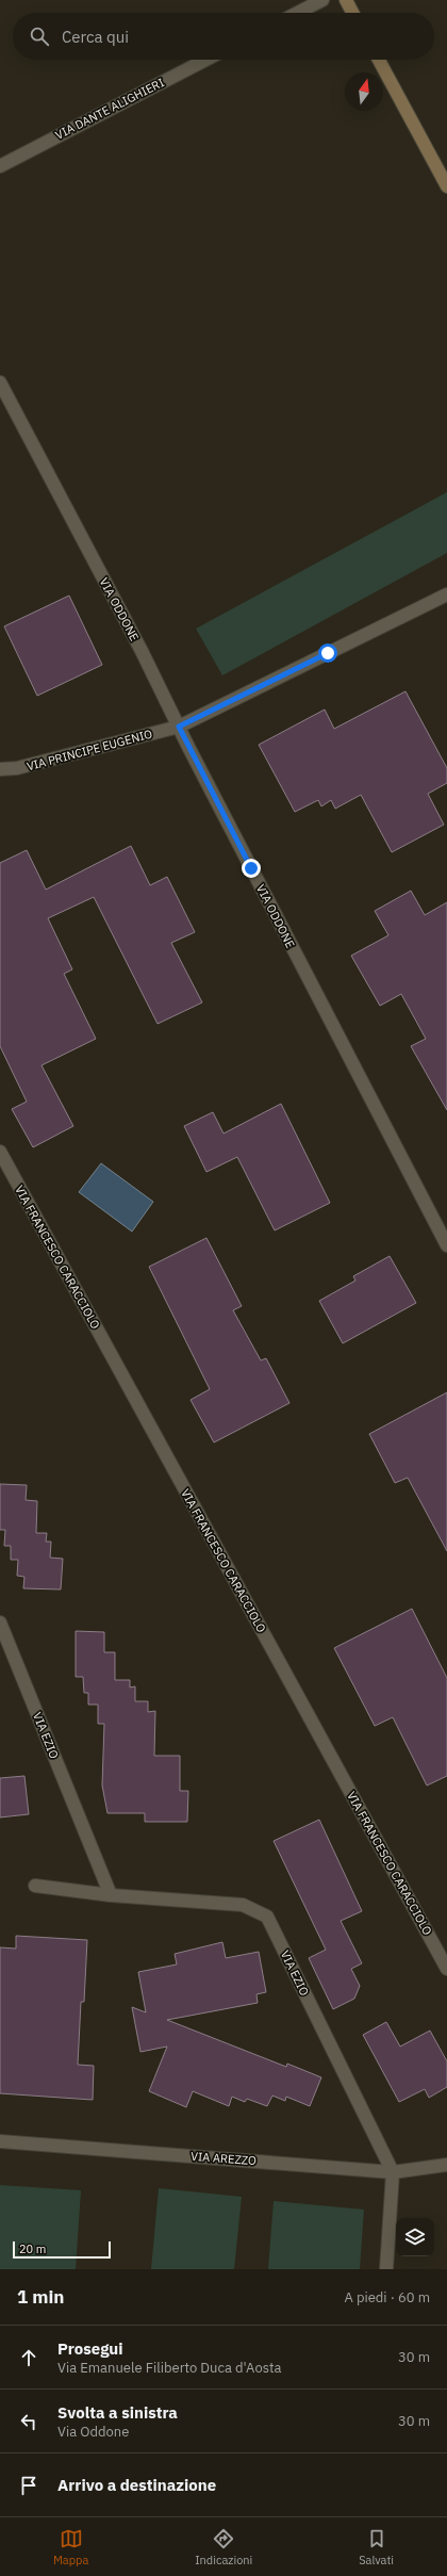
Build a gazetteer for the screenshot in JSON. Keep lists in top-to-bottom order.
{
  "streets": {
    "street": [
      "VIA DANTE ALIGHIERI",
      "VIA ODDONE",
      "VIA PRINCIPE EUGENIO",
      "VIA FRANCESCO CARACCIOLO",
      "VIA EZIO",
      "VIA AREZZO"
    ]
  },
  "crossings": [
    ["VIA ODDONE", "VIA PRINCIPE EUGENIO"],
    ["VIA EZIO", "VIA AREZZO"]
  ],
  "scale_bar": "20 m",
  "north": "top",
  "page": {
    "search": "Cerca qui",
    "scale": "20 m",
    "heading": ["1 min", "A piedi · 60 m"],
    "list": [
      ["Prosegui", "Via Emanuele Filiberto Duca d'Aosta", "30 m"],
      ["Svolta a sinistra", "Via Oddone", "30 m"],
      "Arrivo a destinazione"
    ],
    "nav": ["Mappa", "Indicazioni", "Salvati"]
  }
}
